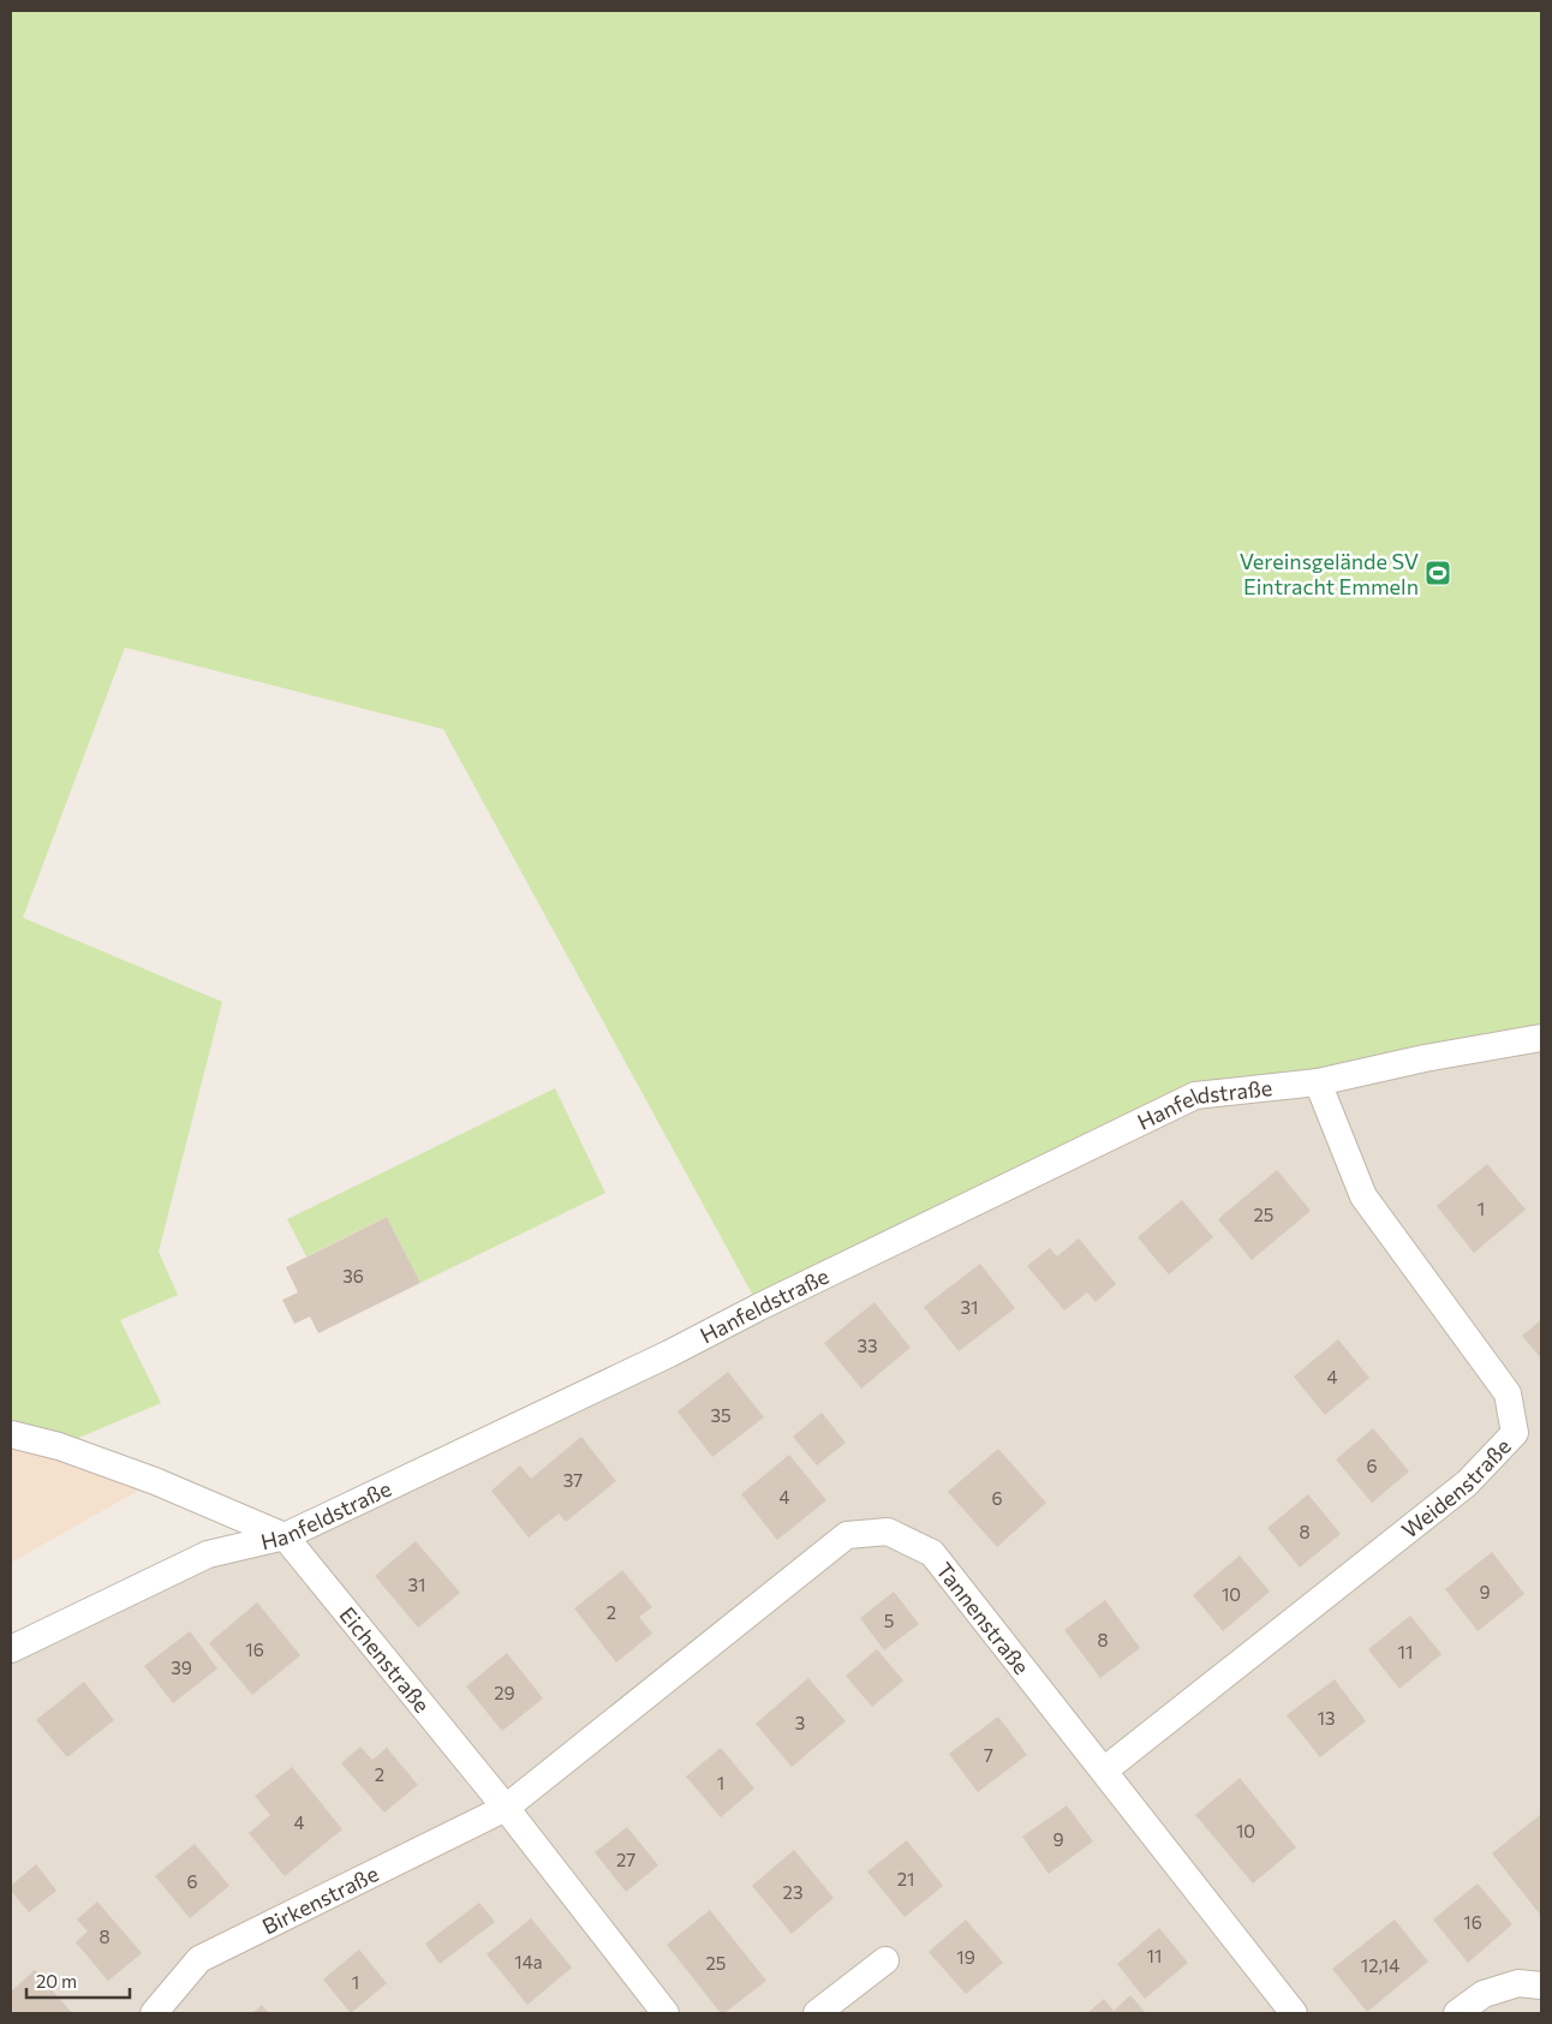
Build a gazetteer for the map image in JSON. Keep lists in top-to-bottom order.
{
  "streets": {
    "street": [
      "Hanfeldstraße",
      "Weidenstraße",
      "Tannenstraße",
      "Eichenstraße",
      "Birkenstraße"
    ]
  },
  "crossings": [
    ["Hanfeldstraße", "Weidenstraße"],
    ["Hanfeldstraße", "Eichenstraße"],
    ["Weidenstraße", "Tannenstraße"],
    ["Tannenstraße", "Eichenstraße"],
    ["Tannenstraße", "Birkenstraße"],
    ["Eichenstraße", "Birkenstraße"]
  ],
  "places": {
    "sports": ["Vereinsgelände SV Eintracht Emmeln"]
  },
  "house_numbers": [
    "1",
    "25",
    "36",
    "31",
    "33",
    "4",
    "35",
    "6",
    "37",
    "4",
    "6",
    "8",
    "31",
    "9",
    "10",
    "2",
    "5",
    "8",
    "16",
    "11",
    "39",
    "29",
    "13",
    "3",
    "7",
    "2",
    "1",
    "4",
    "10",
    "9",
    "27",
    "21",
    "6",
    "23",
    "16",
    "8",
    "11",
    "19",
    "14a",
    "25",
    "12,14",
    "1"
  ],
  "scale_bar": "20 m"
}
